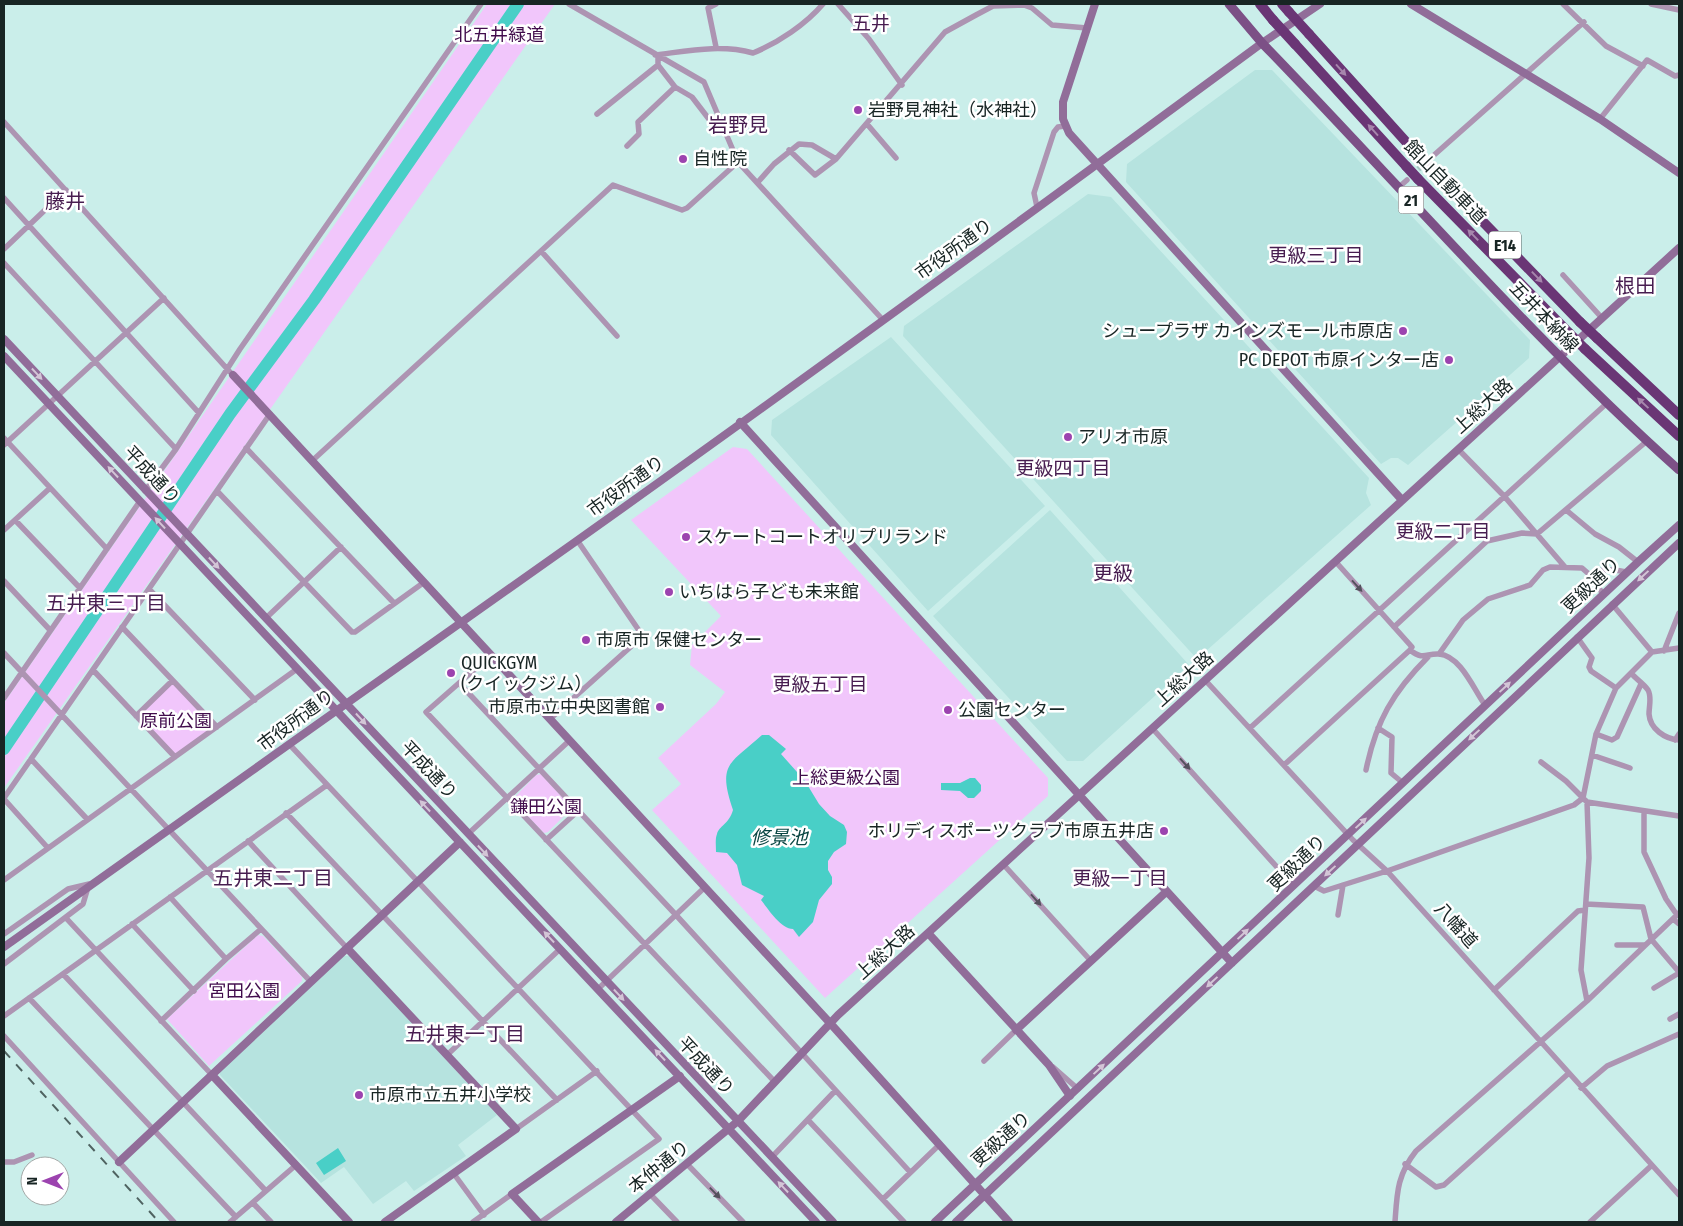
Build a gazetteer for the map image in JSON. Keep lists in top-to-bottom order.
{
  "streets": {
    "highway": ["館山自動車道", "E14"],
    "main road": ["21", "五井本納線"],
    "street": [
      "市役所通り",
      "上総大路",
      "平成通り",
      "更級通り",
      "八幡道",
      "本仲通り"
    ]
  },
  "crossings": [
    ["市役所通り", "五井本納線"],
    ["市役所通り", "平成通り"],
    ["五井本納線", "上総大路"],
    ["上総大路", "八幡道"],
    ["上総大路", "本仲通り"],
    ["平成通り", "本仲通り"],
    ["更級通り", "八幡道"]
  ],
  "districts": [
    "五井",
    "岩野見",
    "藤井",
    "更級三丁目",
    "根田",
    "更級四丁目",
    "更級二丁目",
    "更級",
    "五井東三丁目",
    "更級五丁目",
    "五井東二丁目",
    "更級一丁目",
    "五井東一丁目"
  ],
  "water": ["修景池"],
  "parks": [
    "北五井緑道",
    "原前公園",
    "上総更級公園",
    "鎌田公園",
    "宮田公園"
  ],
  "places": [
    "岩野見神社（水神社）",
    "自性院",
    "シュープラザ カインズモール市原店",
    "PC DEPOT 市原インター店",
    "アリオ市原",
    "スケートコートオリプリランド",
    "いちはら子ども未来館",
    "市原市 保健センター",
    "QUICKGYM (クイックジム）",
    "市原市立中央図書館",
    "公園センター",
    "ホリディスポーツクラブ市原五井店",
    "市原市立五井小学校"
  ],
  "north": "left"
}
